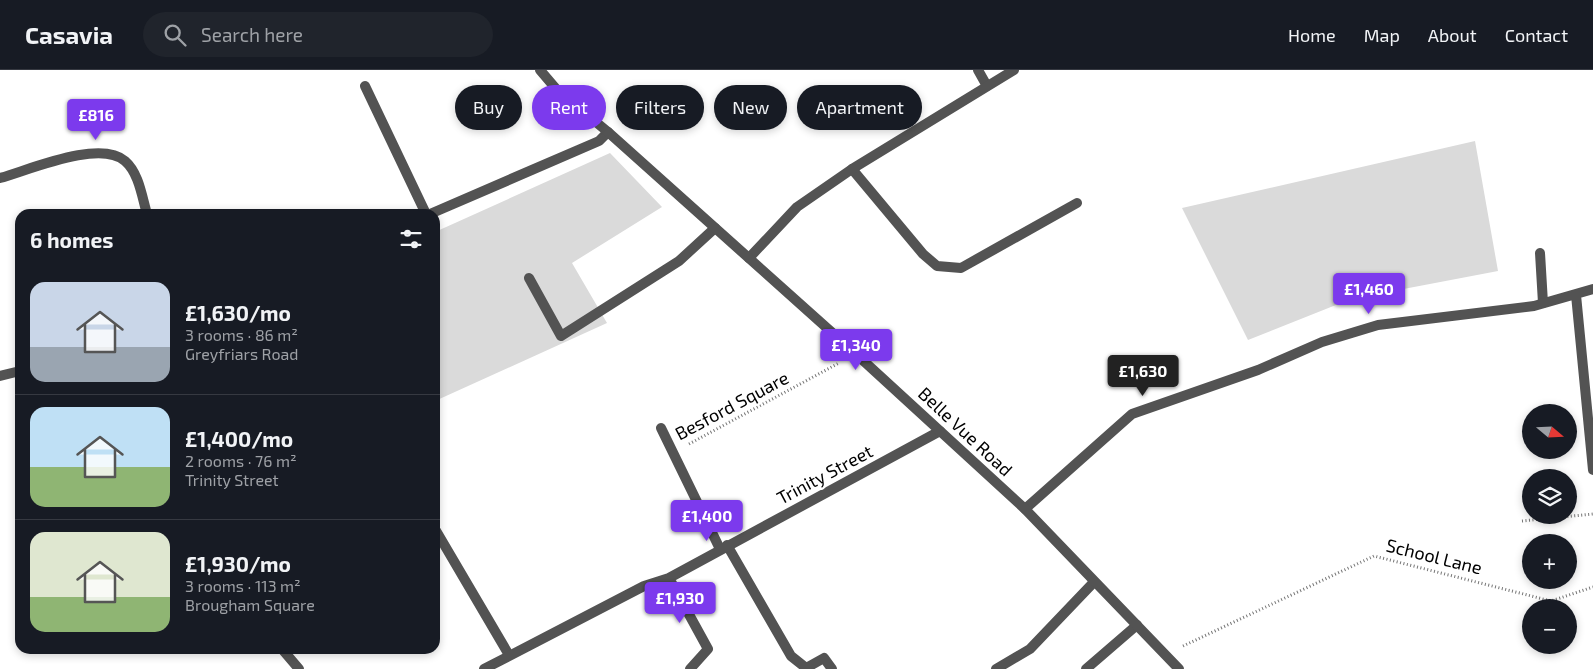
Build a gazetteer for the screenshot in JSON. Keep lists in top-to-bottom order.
{
  "streets": {
    "street": ["Belle Vue Road", "Trinity Street"],
    "path": ["Besford Square", "School Lane"]
  },
  "crossings": [
    ["Besford Square", "Belle Vue Road"],
    ["Belle Vue Road", "Trinity Street"],
    ["Belle Vue Road", "School Lane"]
  ],
  "north": "right",
  "page": {
    "header": "Casavia",
    "search": "Search here",
    "nav": [
      "Home",
      "Map",
      "About",
      "Contact"
    ],
    "chip": [
      "Buy",
      "Rent",
      "Filters",
      "New",
      "Apartment"
    ],
    "price": [
      "£816",
      "£1,460",
      "£1,340",
      "£1,630",
      "£1,400",
      "£1,930"
    ],
    "heading": "6 homes",
    "list": [
      {
        "name": "£1,630/mo",
        "note": "3 rooms · 86 m² · Greyfriars Road"
      },
      {
        "name": "£1,400/mo",
        "note": "2 rooms · 76 m² · Trinity Street"
      },
      {
        "name": "£1,930/mo",
        "note": "3 rooms · 113 m² · Brougham Square"
      }
    ],
    "map_buttons": ["+", "−"]
  }
}
